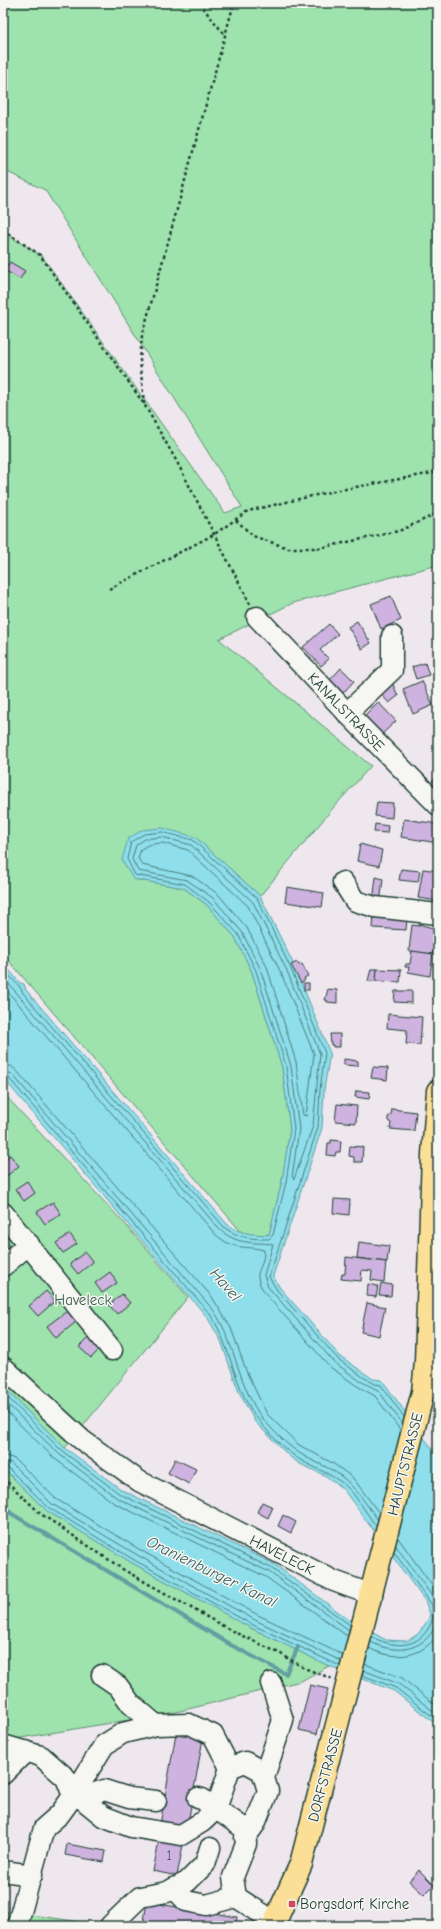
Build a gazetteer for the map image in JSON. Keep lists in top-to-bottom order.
{
  "streets": {
    "main road": ["HAUPTSTRASSE", "DORFSTRASSE"],
    "street": ["KANALSTRASSE", "HAVELECK"]
  },
  "crossings": [
    ["HAUPTSTRASSE", "HAVELECK"],
    ["HAUPTSTRASSE", "DORFSTRASSE"]
  ],
  "water": ["Havel", "Oranienburger Kanal"],
  "parks": ["Haveleck"],
  "places": {
    "transit": ["Borgsdorf, Kirche"]
  },
  "house_numbers": ["1"]
}
